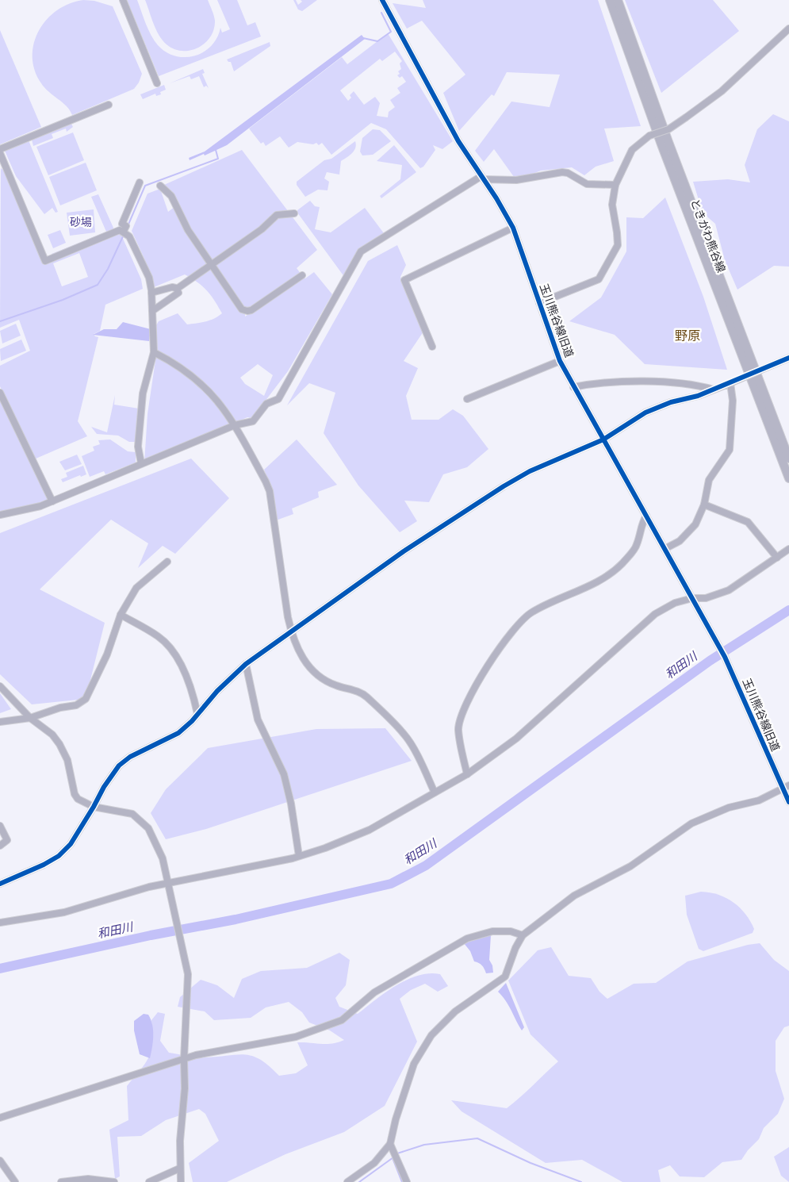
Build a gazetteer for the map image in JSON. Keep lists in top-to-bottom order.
{
  "streets": {
    "main road": ["ときがわ熊谷線"],
    "street": ["玉川熊谷線旧道"]
  },
  "districts": ["野原"],
  "water": ["和田川"],
  "parks": ["砂場"]
}
